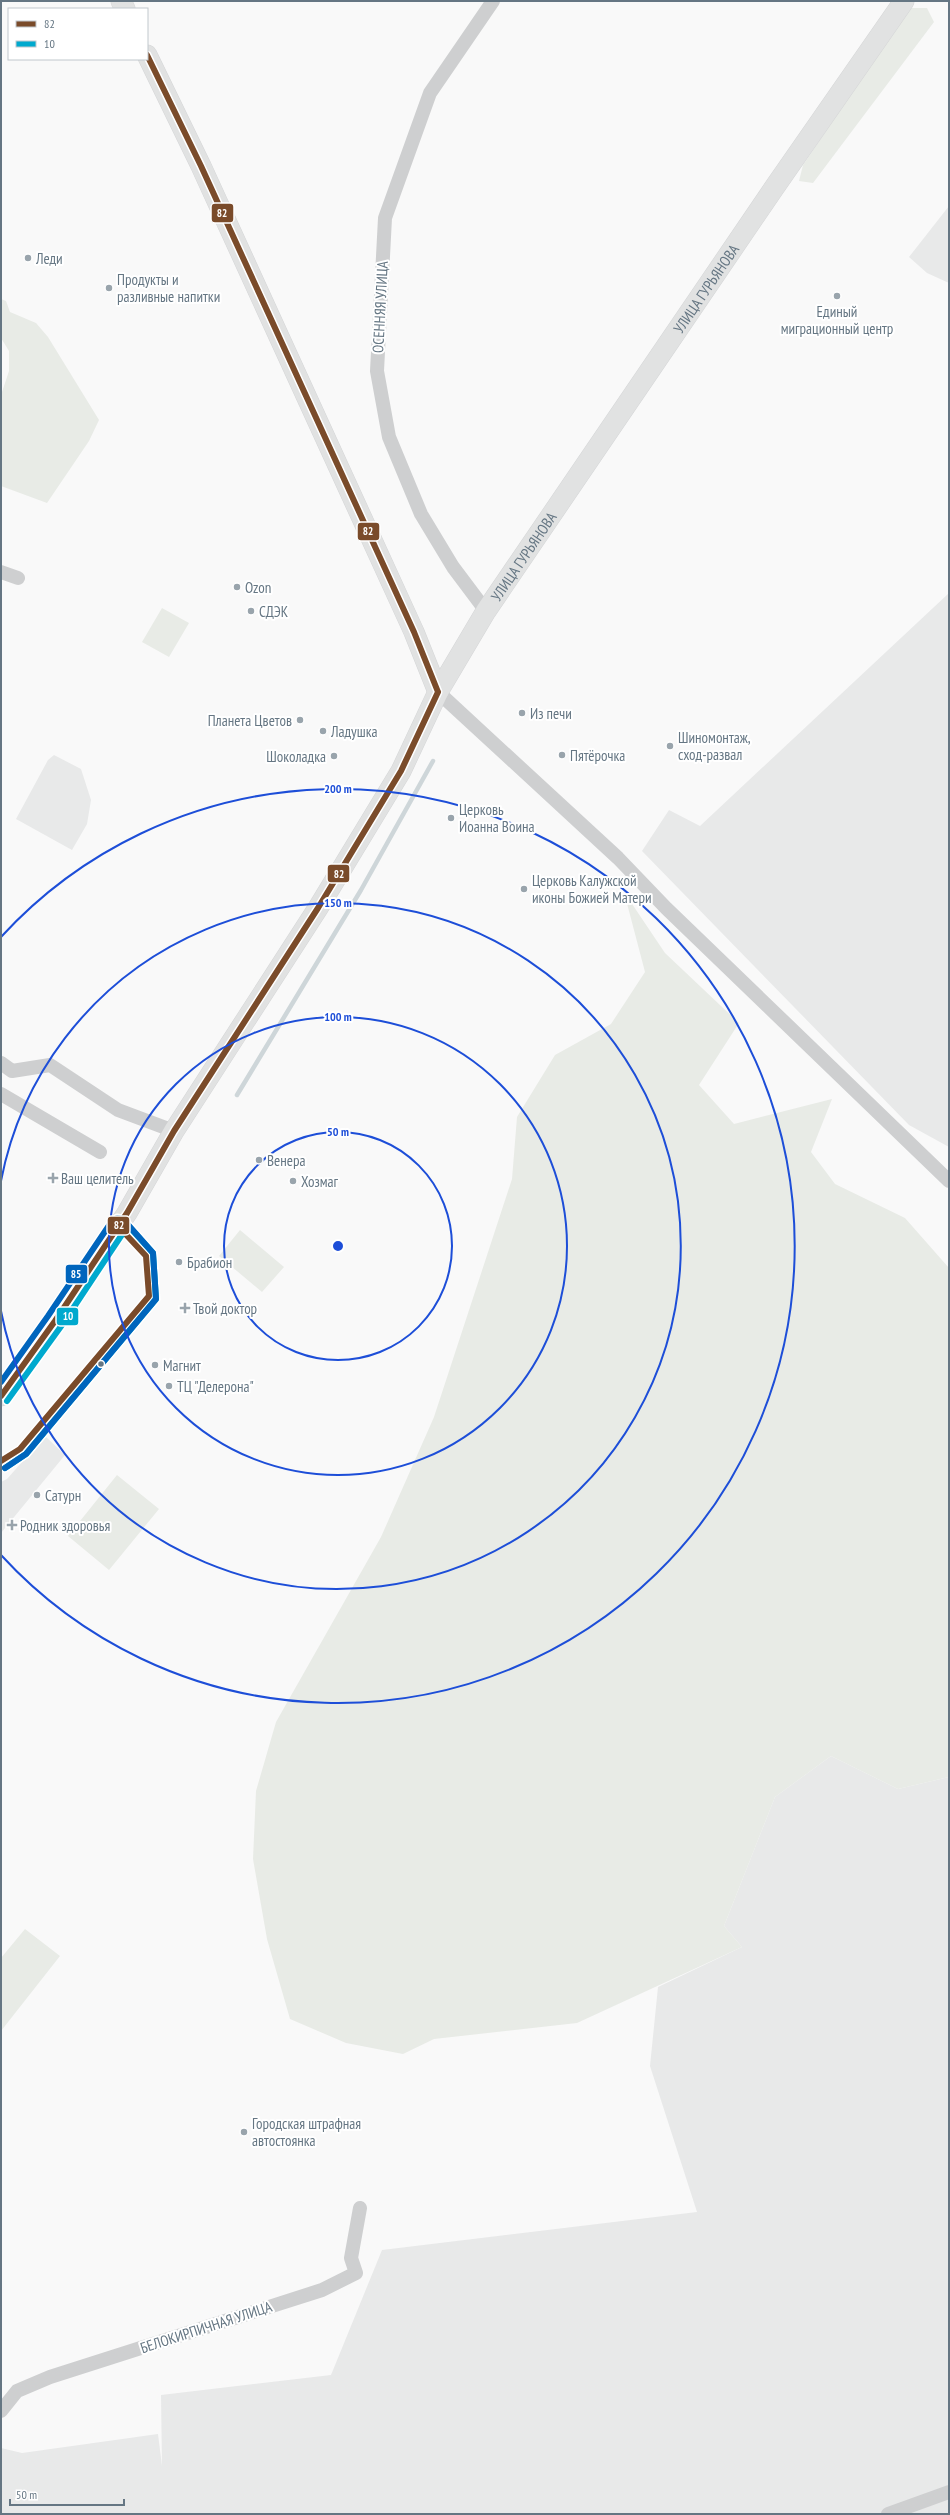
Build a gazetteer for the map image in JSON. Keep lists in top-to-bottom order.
{
  "streets": {
    "street": ["УЛИЦА ГУРЬЯНОВА", "ОСЕННЯЯ УЛИЦА", "БЕЛОКИРПИЧНАЯ УЛИЦА"]
  },
  "crossings": [
    ["УЛИЦА ГУРЬЯНОВА", "ОСЕННЯЯ УЛИЦА"]
  ],
  "places": {
    "other": [
      "Леди",
      "Продукты и разливные напитки",
      "Единый миграционный центр",
      "Ozon",
      "СДЭК",
      "Из печи",
      "Планета Цветов",
      "Ладушка",
      "Шиномонтаж, сход-развал",
      "Пятёрочка",
      "Шоколадка",
      "Церковь Иоанна Воина",
      "Церковь Калужской иконы Божией Матери",
      "Венера",
      "Хозмаг",
      "Брабион",
      "Магнит",
      "ТЦ \"Делерона\"",
      "Сатурн",
      "Городская штрафная автостоянка"
    ],
    "health": ["Ваш целитель", "Твой доктор", "Родник здоровья"]
  },
  "lines": ["transit line 82", "transit line 85", "transit line 10"],
  "legend": ["82", "10"],
  "scale_bar": "50 m",
  "rings": [
    "200 m",
    "150 m",
    "100 m",
    "50 m"
  ]
}
